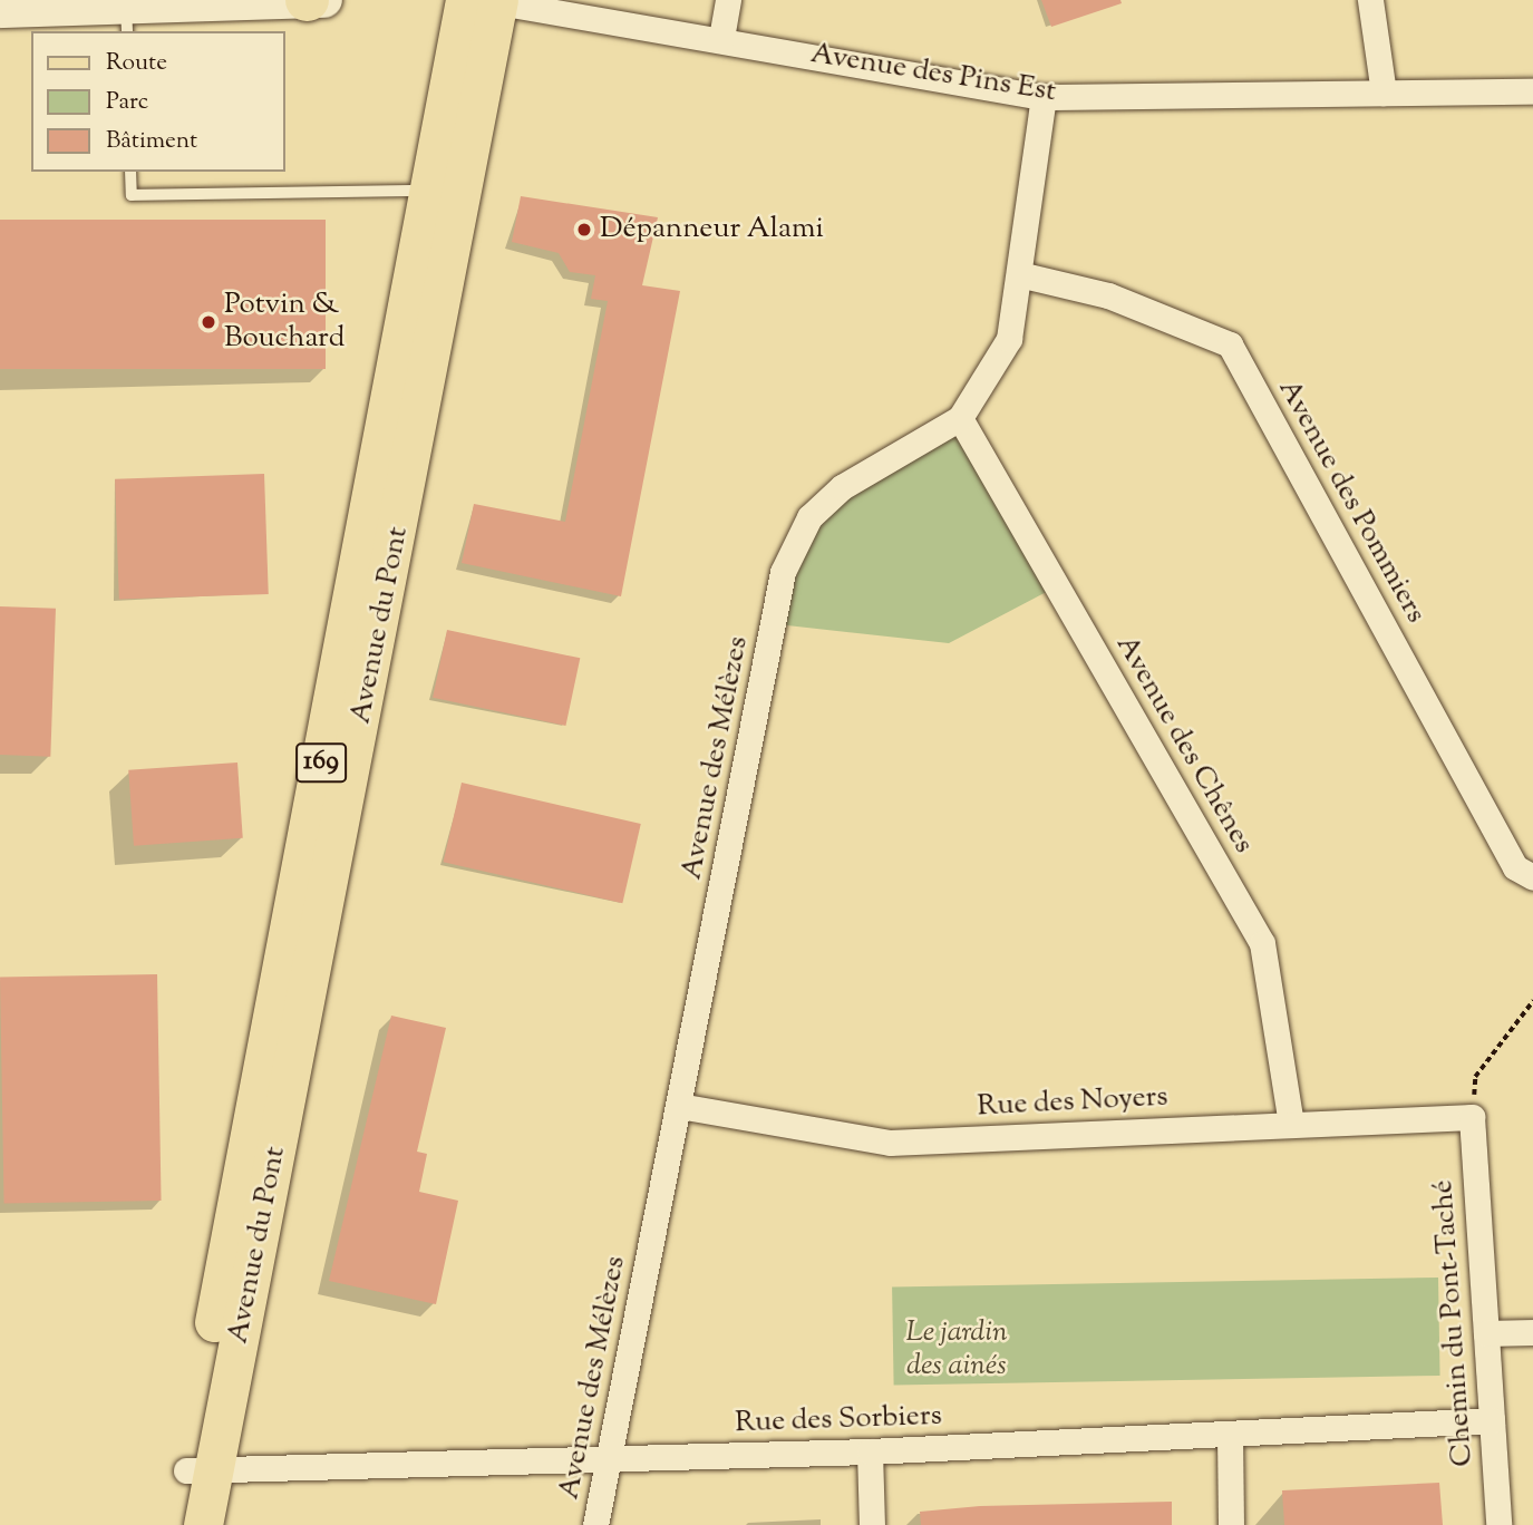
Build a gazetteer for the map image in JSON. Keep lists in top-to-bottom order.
{
  "streets": {
    "main road": ["Avenue du Pont", "169"],
    "street": [
      "Avenue des Pins Est",
      "Avenue des Pommiers",
      "Avenue des Chênes",
      "Avenue des Mélèzes",
      "Rue des Noyers",
      "Chemin du Pont-Taché",
      "Rue des Sorbiers"
    ]
  },
  "crossings": [
    ["Avenue des Pins Est", "Avenue du Pont"],
    ["Avenue des Pins Est", "Avenue des Mélèzes"],
    ["Avenue des Pommiers", "Avenue des Mélèzes"],
    ["Avenue du Pont", "Rue des Sorbiers"],
    ["Avenue des Chênes", "Avenue des Mélèzes"],
    ["Avenue des Chênes", "Rue des Noyers"],
    ["Avenue des Mélèzes", "Rue des Noyers"],
    ["Avenue des Mélèzes", "Rue des Sorbiers"],
    ["Rue des Noyers", "Chemin du Pont-Taché"],
    ["Chemin du Pont-Taché", "Rue des Sorbiers"]
  ],
  "parks": ["Le jardin des ainés"],
  "places": ["Dépanneur Alami", "Potvin & Bouchard"],
  "legend": ["Route", "Parc", "Bâtiment"]
}
